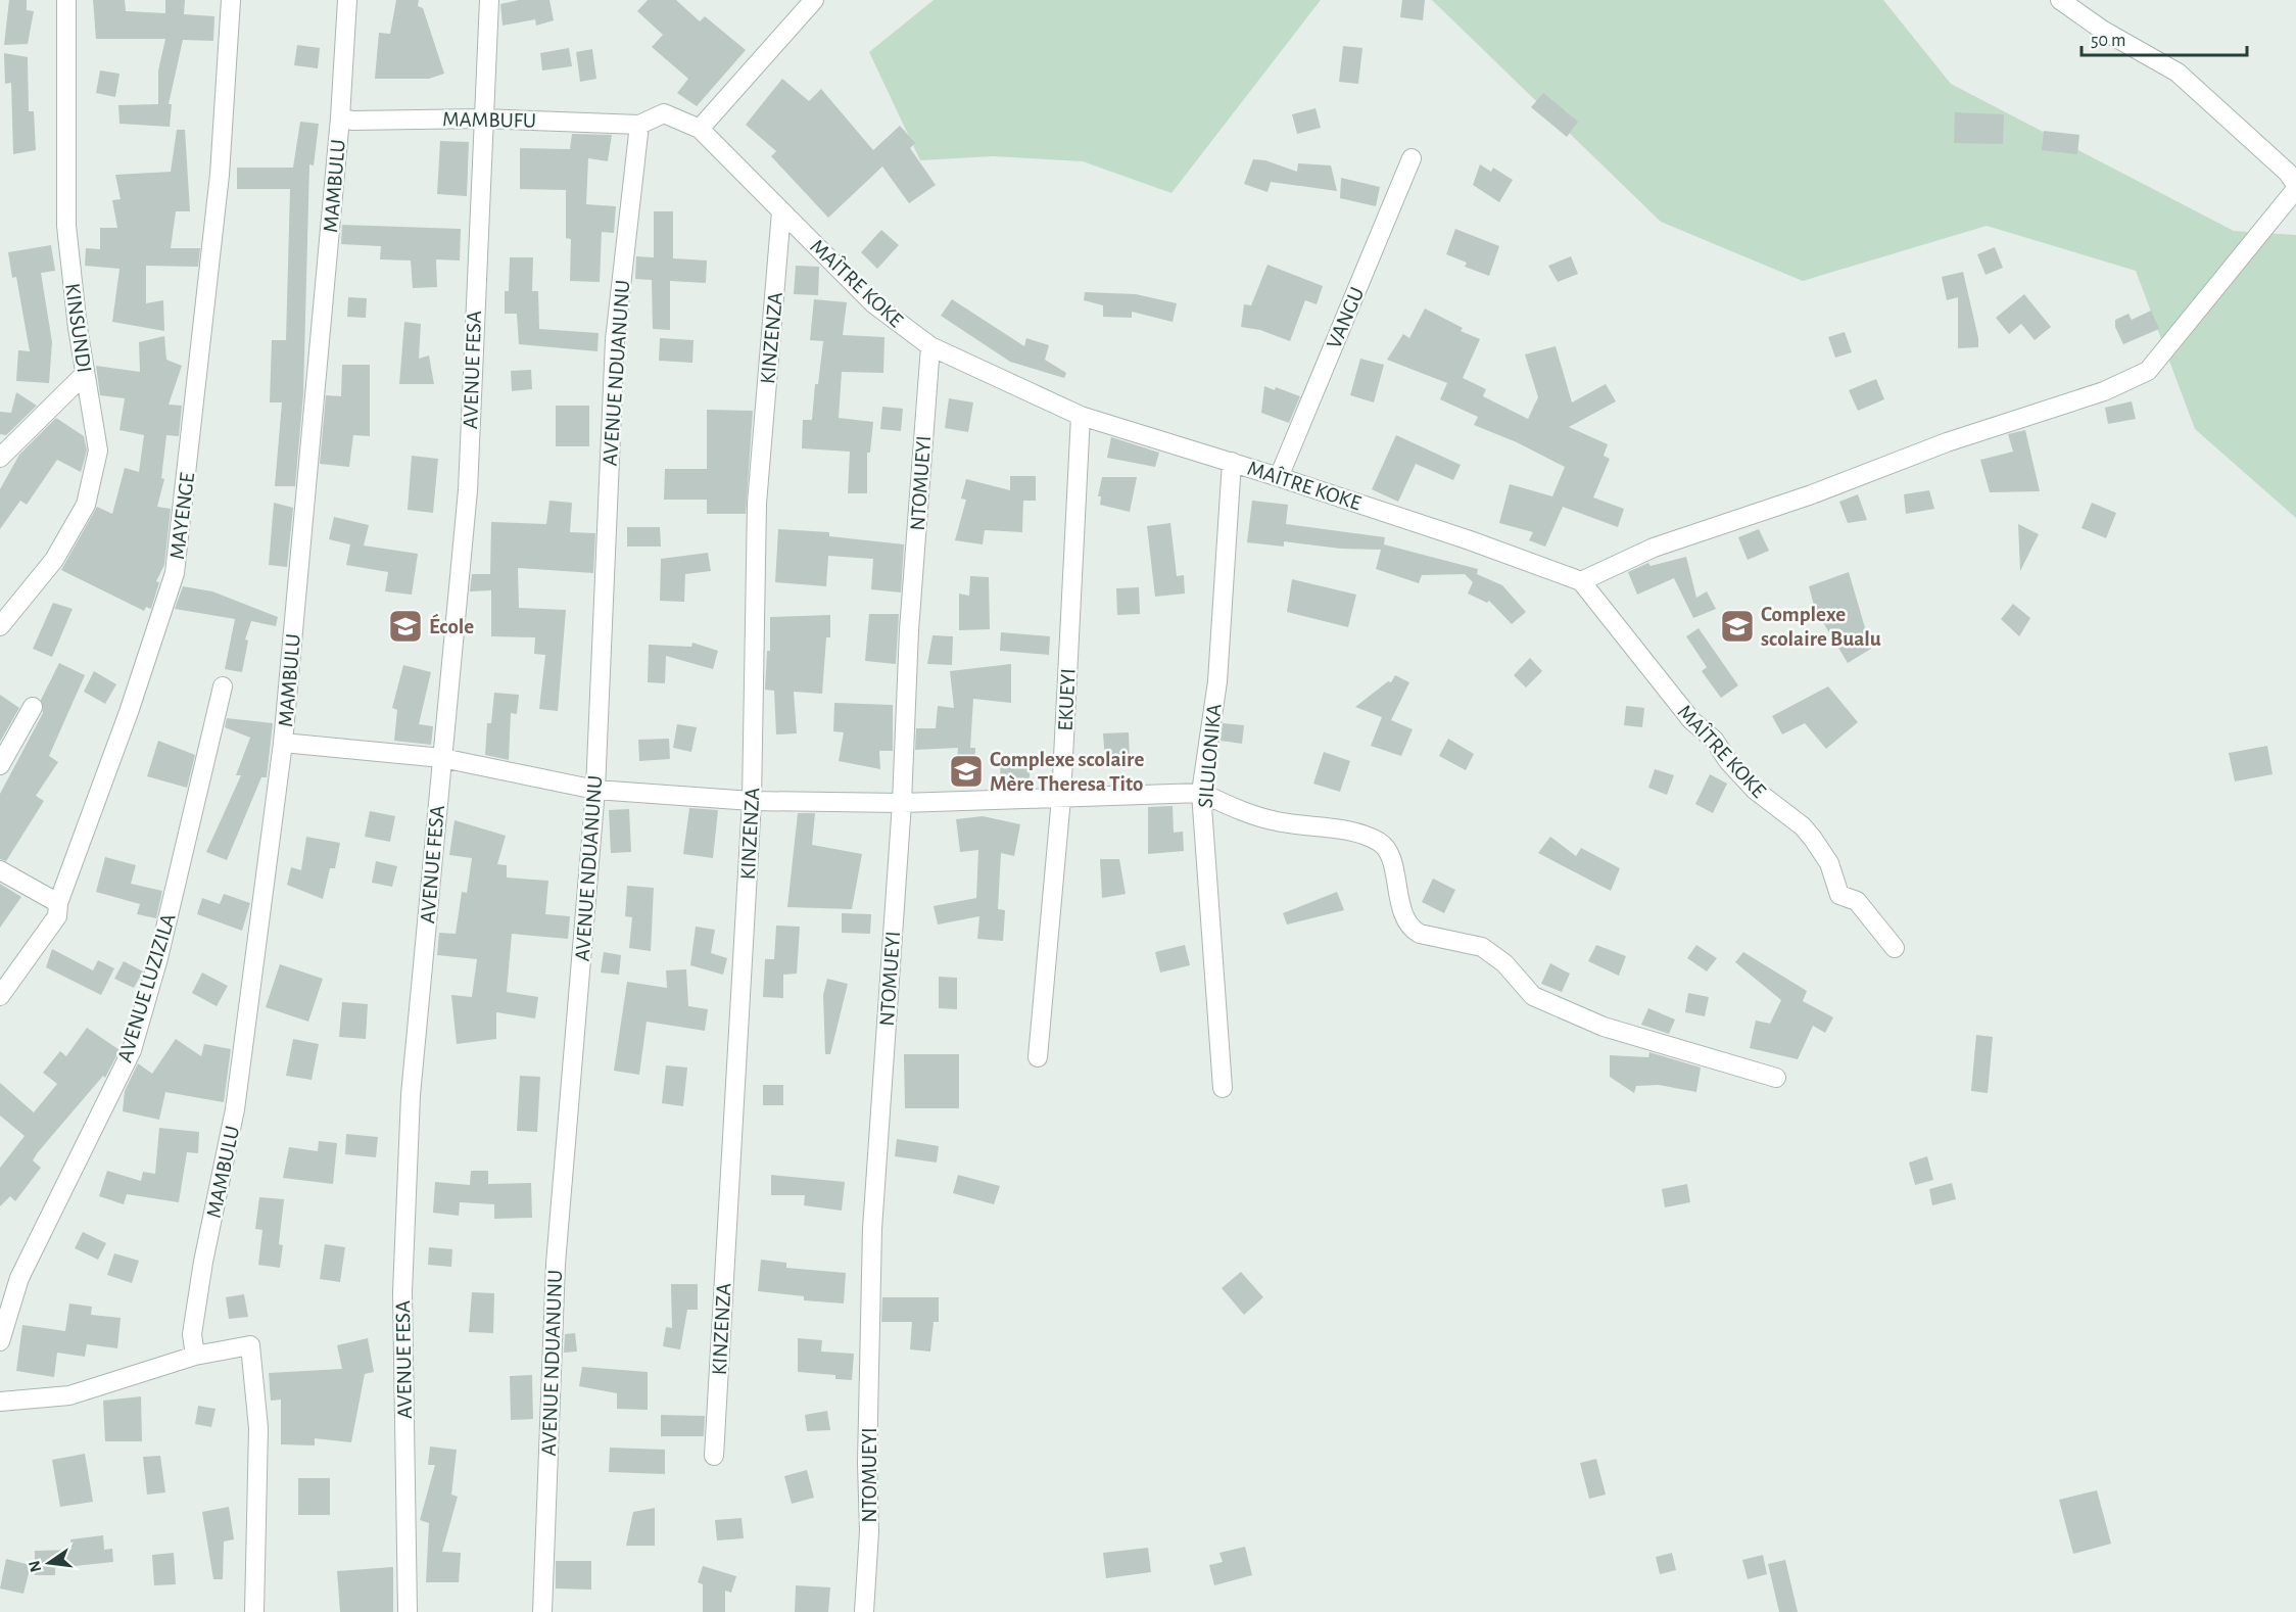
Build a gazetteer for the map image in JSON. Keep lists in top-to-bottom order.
{
  "streets": {
    "street": [
      "MAMBUFU",
      "MAMBULU",
      "MAÎTRE KOKE",
      "VANGU",
      "KINSUNDI",
      "KINZENZA",
      "AVENUE FESA",
      "AVENUE NDUANUNU",
      "NTOMUEYI",
      "MAYENGE",
      "EKUEYI",
      "SILULONIKA",
      "AVENUE LUZIZILA"
    ]
  },
  "crossings": [
    ["MAMBUFU", "MAMBULU"],
    ["MAMBUFU", "MAÎTRE KOKE"],
    ["MAMBUFU", "AVENUE FESA"],
    ["MAMBUFU", "AVENUE NDUANUNU"],
    ["MAÎTRE KOKE", "VANGU"],
    ["MAÎTRE KOKE", "KINZENZA"],
    ["MAÎTRE KOKE", "AVENUE NDUANUNU"],
    ["MAÎTRE KOKE", "NTOMUEYI"],
    ["MAÎTRE KOKE", "EKUEYI"],
    ["MAÎTRE KOKE", "SILULONIKA"]
  ],
  "places": {
    "school or university": ["École", "Complexe scolaire Bualu", "Complexe scolaire Mère Theresa Tito"]
  },
  "scale_bar": "50 m",
  "north": "left"
}
